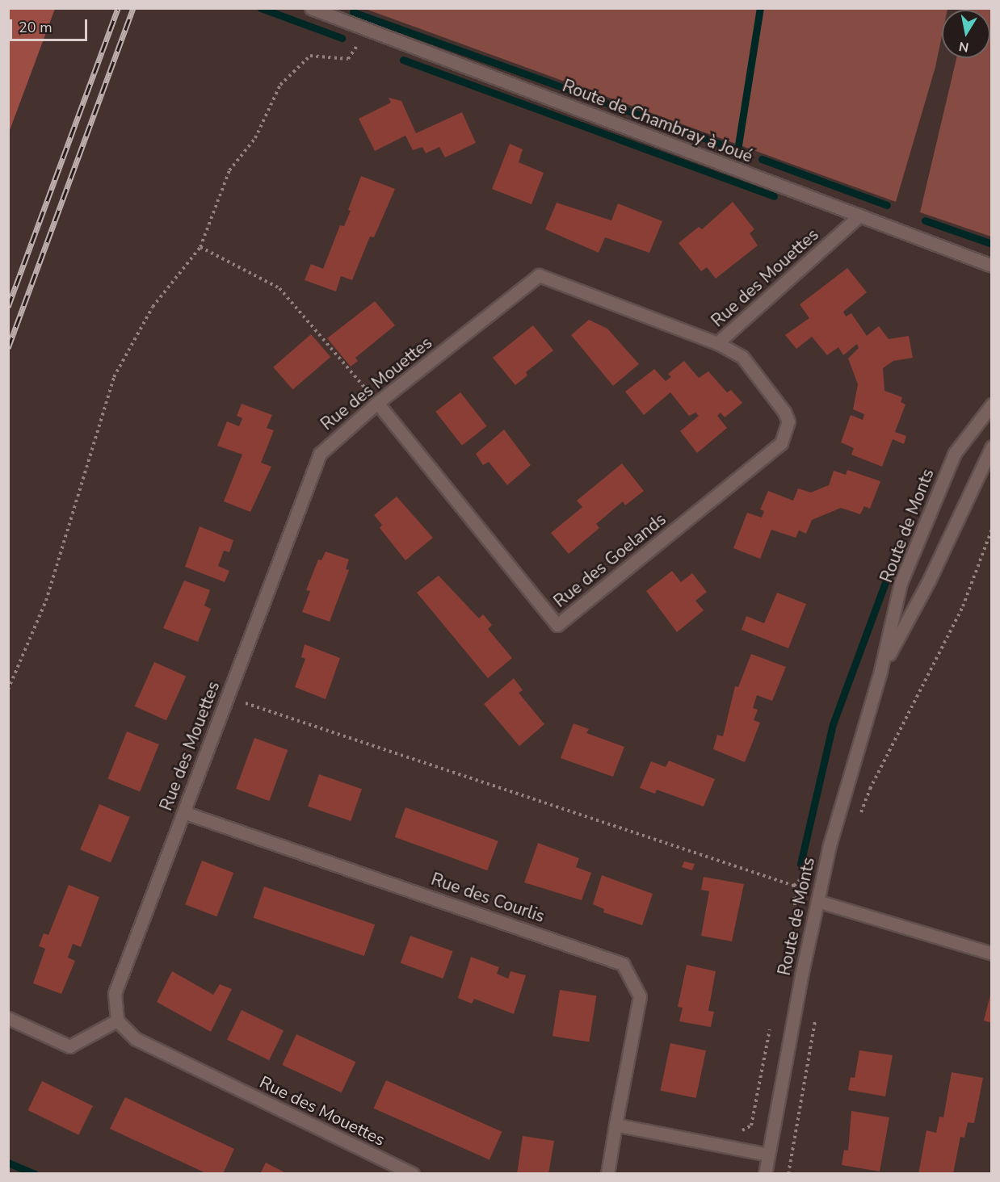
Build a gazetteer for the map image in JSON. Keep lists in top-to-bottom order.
{
  "streets": {
    "street": [
      "Route de Chambray à Joué",
      "Rue des Mouettes",
      "Route de Monts",
      "Rue des Goelands",
      "Rue des Courlis"
    ]
  },
  "crossings": [
    ["Route de Chambray à Joué", "Rue des Mouettes"],
    ["Rue des Mouettes", "Rue des Goelands"],
    ["Rue des Mouettes", "Rue des Courlis"]
  ],
  "scale_bar": "20 m",
  "north": "bottom"
}
